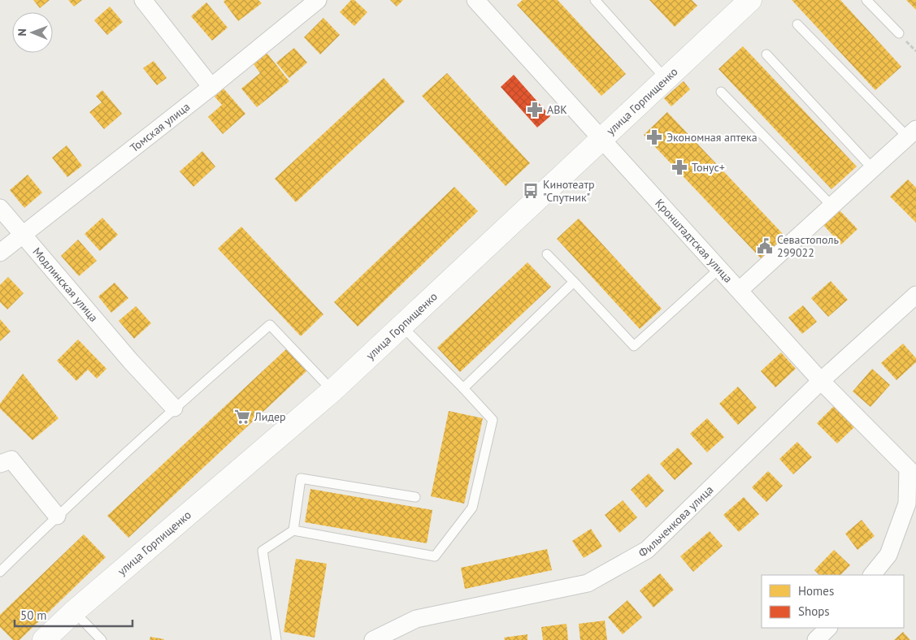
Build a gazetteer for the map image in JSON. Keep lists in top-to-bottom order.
{
  "streets": {
    "main road": ["улица Горпищенко"],
    "street": [
      "Томская улица",
      "Кронштадтская улица",
      "Модлинская улица",
      "Фильченкова улица"
    ]
  },
  "crossings": [
    ["улица Горпищенко", "Кронштадтская улица"],
    ["Томская улица", "Модлинская улица"],
    ["Кронштадтская улица", "Фильченкова улица"]
  ],
  "places": {
    "pharmacy": ["АВК", "Экономная аптека", "Тонус+"],
    "bus stop": ["Кинотеатр \"Спутник\""],
    "public building": ["Севастополь 299022"],
    "supermarket": ["Лидер"]
  },
  "legend": ["Homes", "Shops"],
  "scale_bar": "50 m",
  "north": "left"
}
